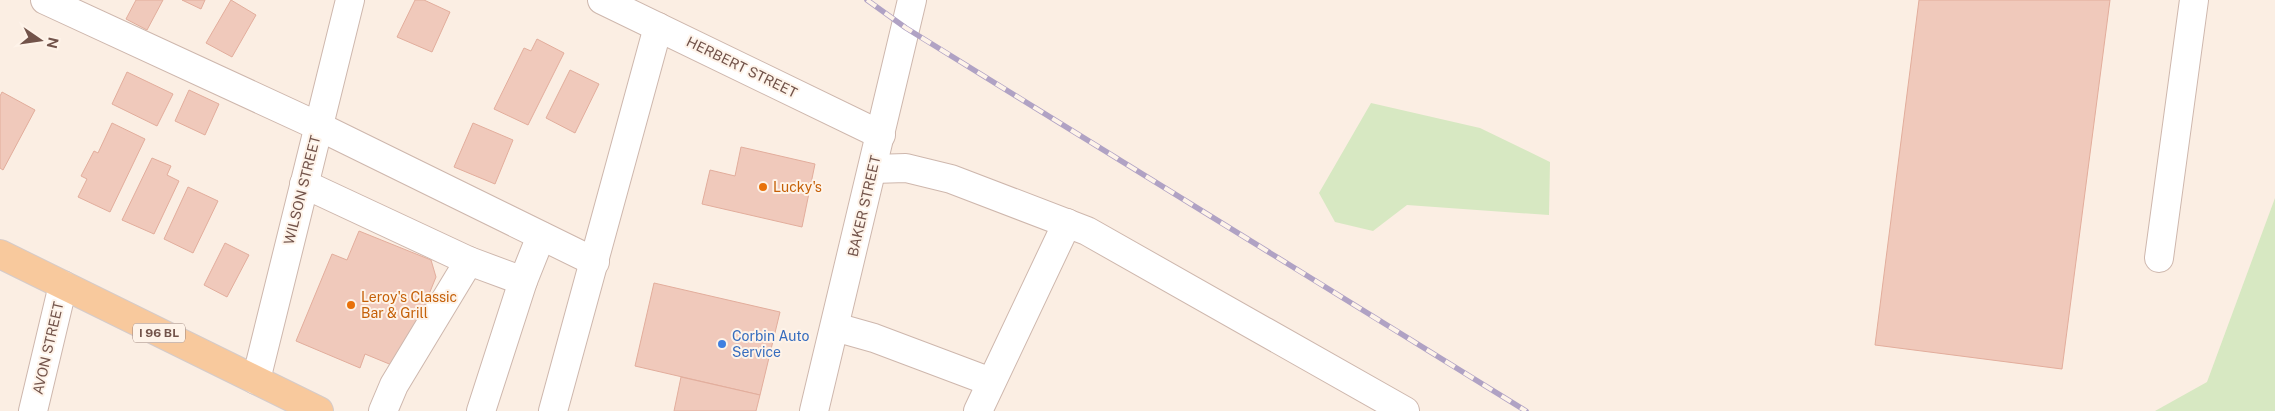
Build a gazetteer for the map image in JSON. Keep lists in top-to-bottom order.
{
  "streets": {
    "main road": ["I 96 BL"],
    "street": [
      "HERBERT STREET",
      "WILSON STREET",
      "BAKER STREET",
      "AVON STREET"
    ]
  },
  "crossings": [
    ["HERBERT STREET", "BAKER STREET"],
    ["WILSON STREET", "I 96 BL"],
    ["I 96 BL", "AVON STREET"]
  ],
  "places": ["Lucky's", "Leroy's Classic Bar & Grill", "Corbin Auto Service"],
  "north": "right"
}
